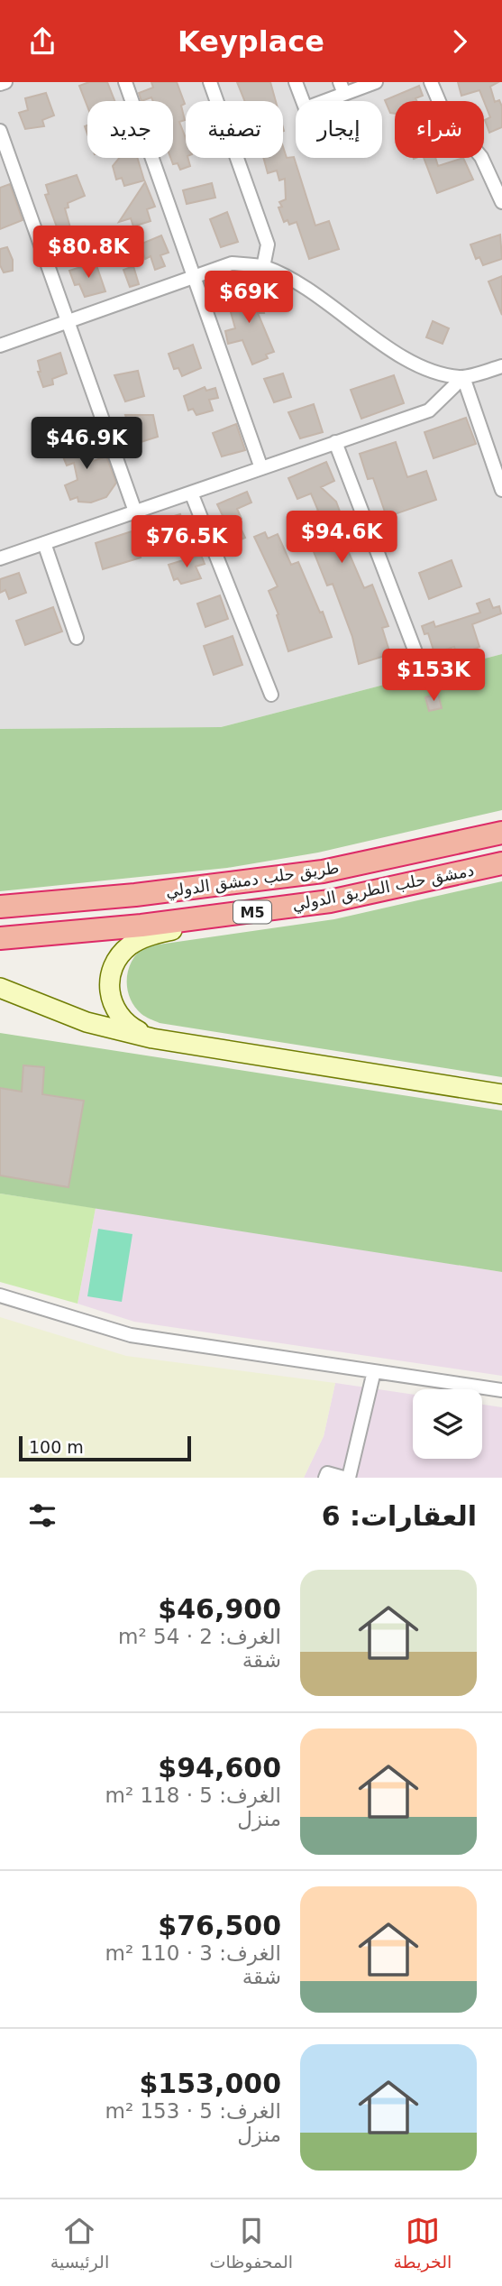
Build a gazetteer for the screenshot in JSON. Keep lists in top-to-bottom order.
{
  "streets": {
    "highway": ["طريق حلب دمشق الدولي", "دمشق حلب الطريق الدولي", "M5"]
  },
  "scale_bar": "100 m",
  "page": {
    "header": "Keyplace",
    "chip": [
      "شراء",
      "إيجار",
      "تصفية",
      "جديد"
    ],
    "price": [
      "$80.8K",
      "$69K",
      "$46.9K",
      "$94.6K",
      "$76.5K",
      "$153K"
    ],
    "scale": "100 m",
    "heading": "العقارات: 6",
    "list": [
      {
        "name": "$46,900",
        "note": "الغرف: 2 · 54 m² · شقة"
      },
      {
        "name": "$94,600",
        "note": "الغرف: 5 · 118 m² · منزل"
      },
      {
        "name": "$76,500",
        "note": "الغرف: 3 · 110 m² · شقة"
      },
      {
        "name": "$153,000",
        "note": "الغرف: 5 · 153 m² · منزل"
      }
    ],
    "tabs": ["الخريطة", "المحفوظات", "الرئيسية"]
  }
}
